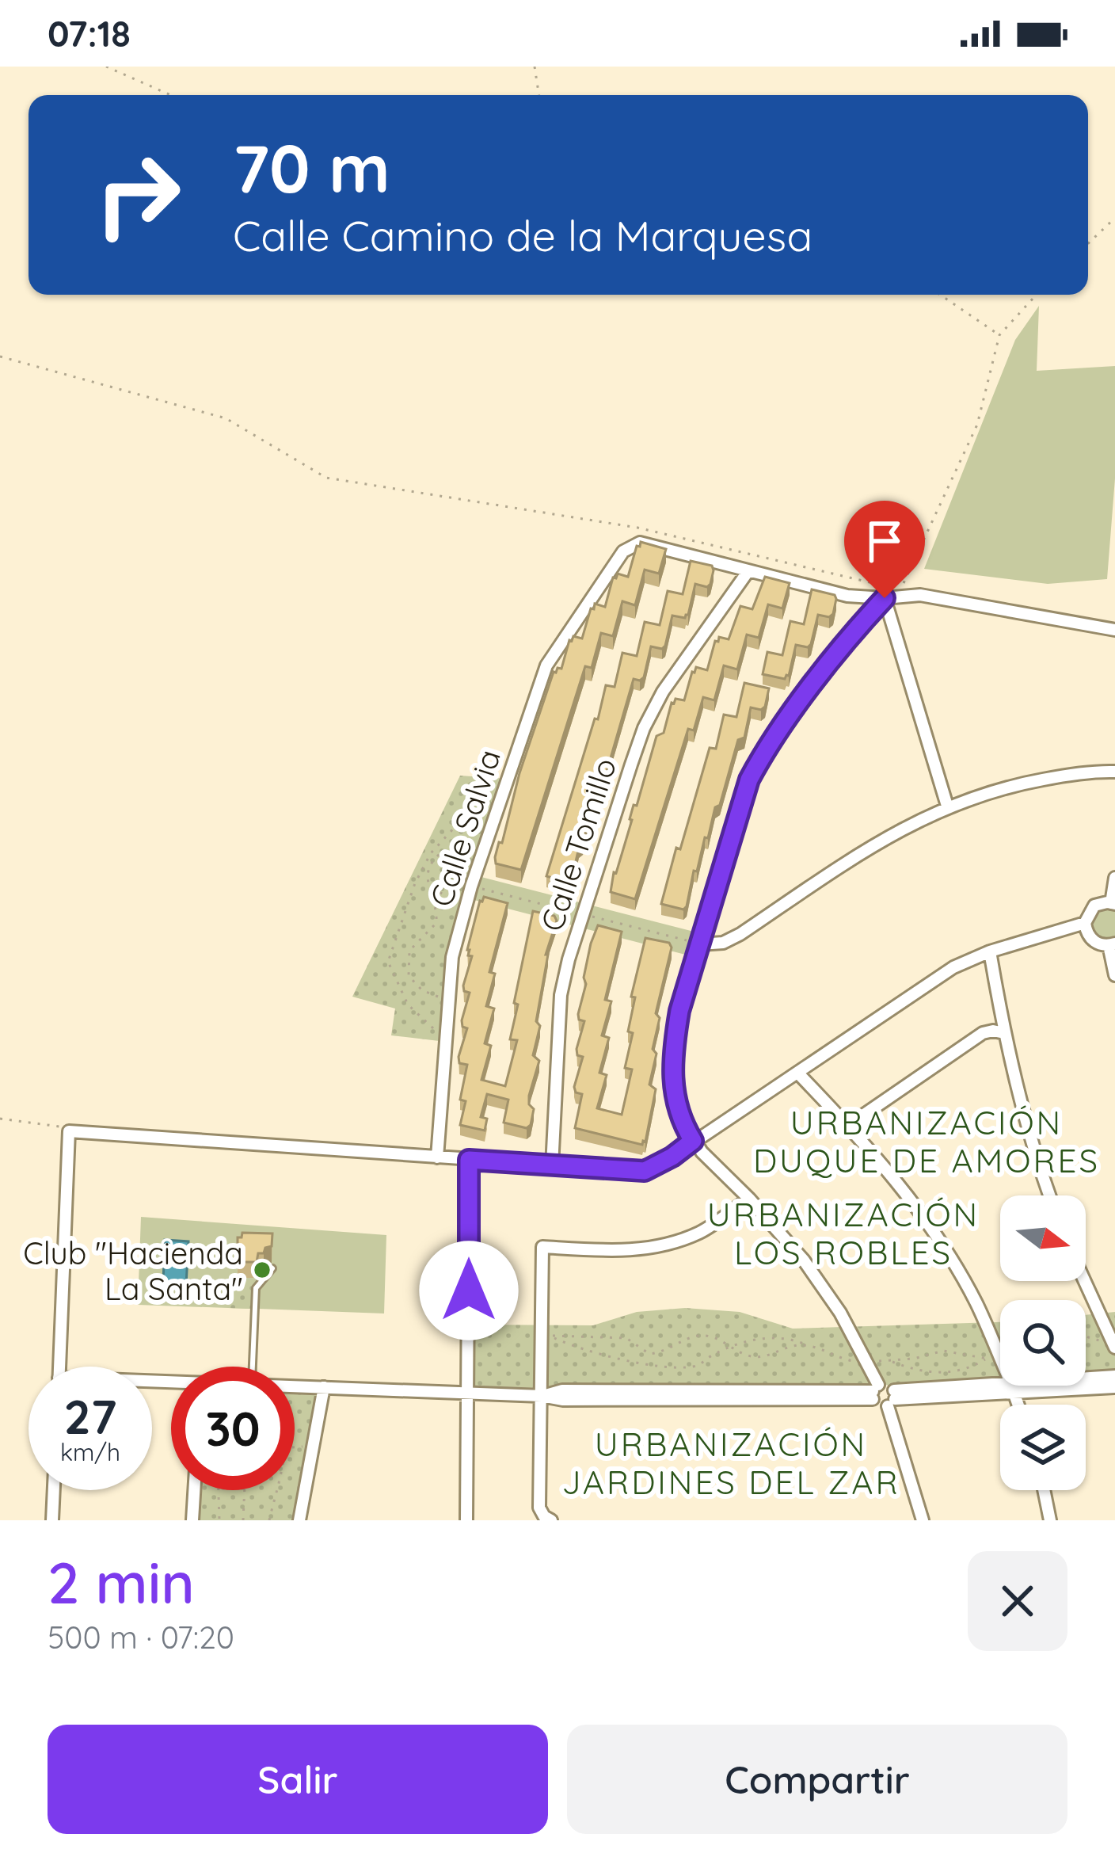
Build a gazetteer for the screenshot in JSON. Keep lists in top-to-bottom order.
{
  "streets": {
    "street": ["Calle Salvia", "Calle Tomillo"]
  },
  "crossings": [
    ["Calle Salvia", "Calle Tomillo"]
  ],
  "districts": ["URBANIZACIÓN DUQUE DE AMORES", "URBANIZACIÓN LOS ROBLES", "URBANIZACIÓN JARDINES DEL ZAR"],
  "places": ["Club \"Hacienda La Santa\""],
  "north": "right",
  "page": {
    "status": "07:18",
    "turn": ["70 m", "Calle Camino de la Marquesa"],
    "speed": "27 km/h",
    "limit": "30",
    "heading": ["2 min", "500 m · 07:20"],
    "buttons": ["Salir", "Compartir"]
  }
}
